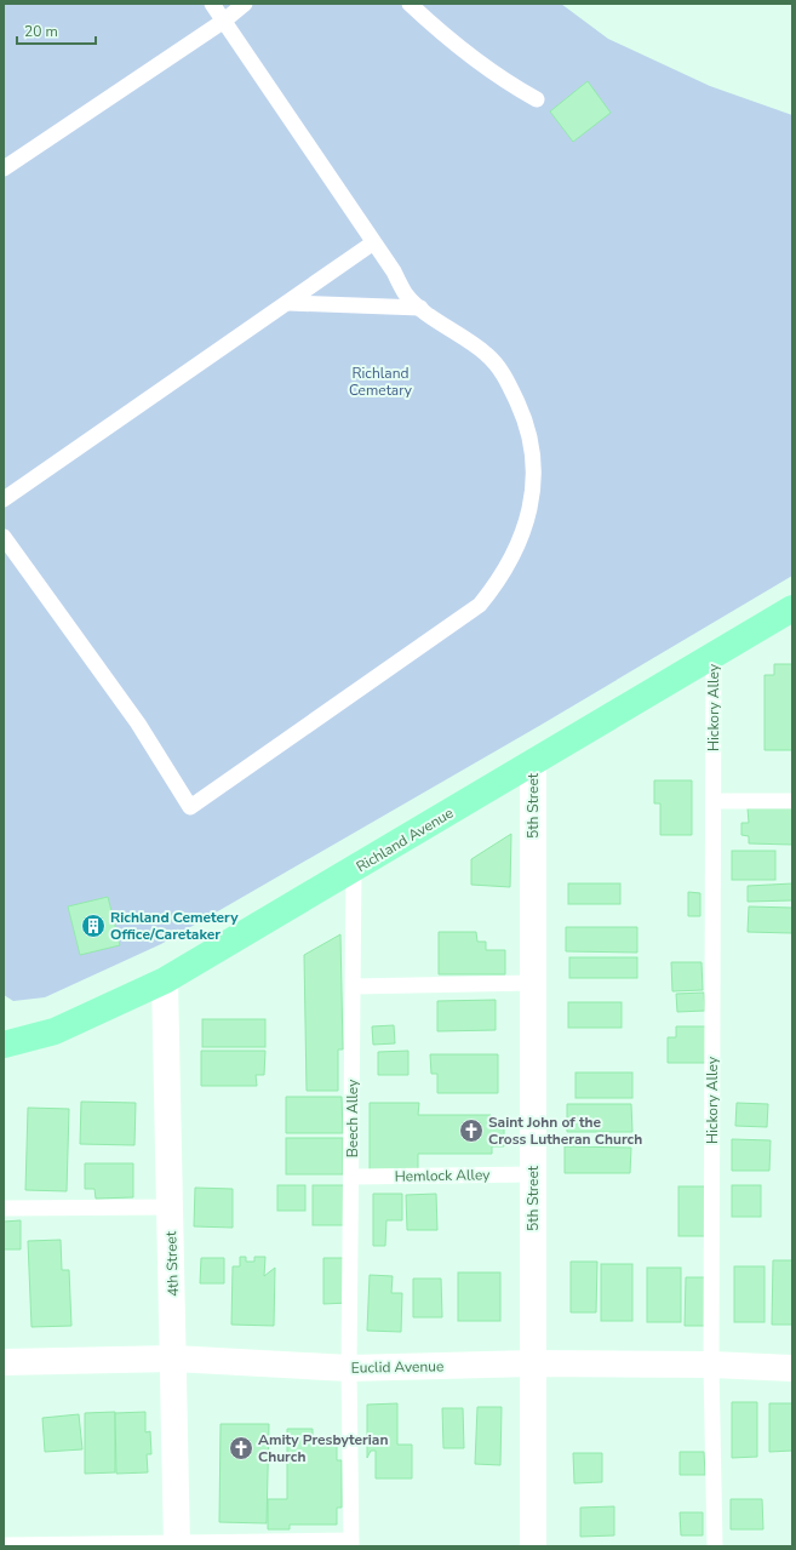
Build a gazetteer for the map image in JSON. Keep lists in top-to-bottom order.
{
  "streets": {
    "main road": ["Richland Avenue"],
    "street": ["5th Street", "4th Street", "Euclid Avenue"],
    "lane": ["Hickory Alley", "Beech Alley", "Hemlock Alley"]
  },
  "crossings": [
    ["Hickory Alley", "Richland Avenue"],
    ["Hickory Alley", "Euclid Avenue"],
    ["5th Street", "Richland Avenue"],
    ["5th Street", "Hemlock Alley"],
    ["5th Street", "Euclid Avenue"],
    ["Richland Avenue", "Beech Alley"],
    ["Richland Avenue", "4th Street"],
    ["Beech Alley", "Hemlock Alley"],
    ["Beech Alley", "Euclid Avenue"],
    ["4th Street", "Euclid Avenue"]
  ],
  "parks": ["Richland Cemetary"],
  "places": {
    "building": ["Richland Cemetery Office/Caretaker"],
    "church": ["Saint John of the Cross Lutheran Church", "Amity Presbyterian Church"]
  },
  "scale_bar": "20 m"
}
